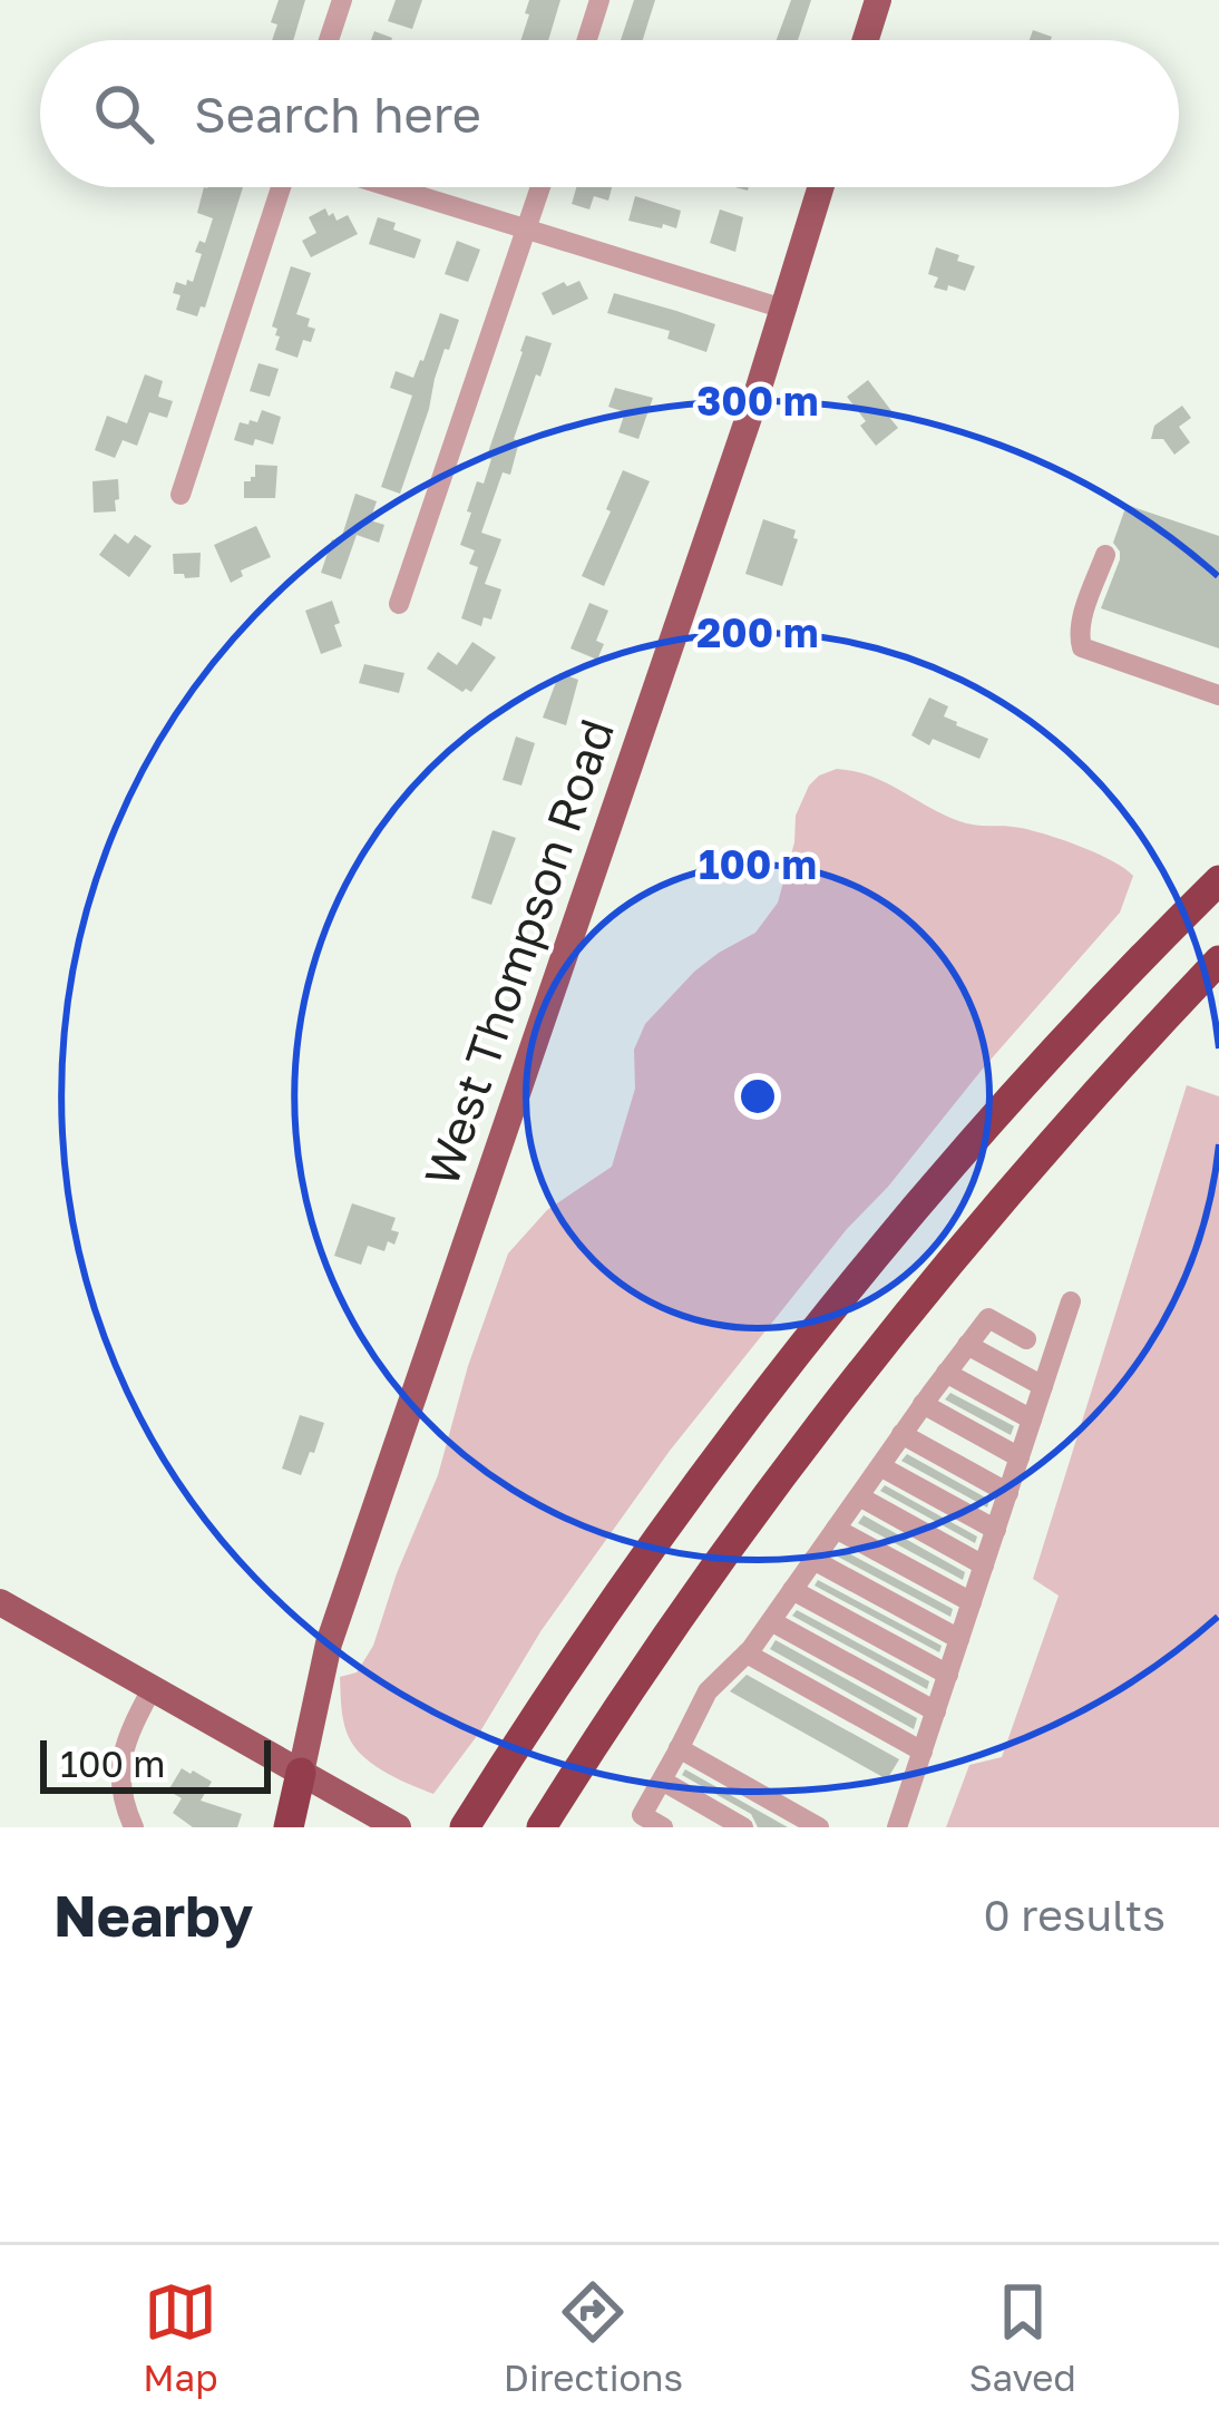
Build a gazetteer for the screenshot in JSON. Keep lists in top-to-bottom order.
{
  "streets": {
    "main road": ["West Thompson Road"]
  },
  "scale_bar": "100 m",
  "page": {
    "search": "Search here",
    "scale": "100 m",
    "heading": ["Nearby", "0 results"],
    "nav": ["Map", "Directions", "Saved"]
  },
  "rings": ["300 m", "200 m", "100 m"]
}
